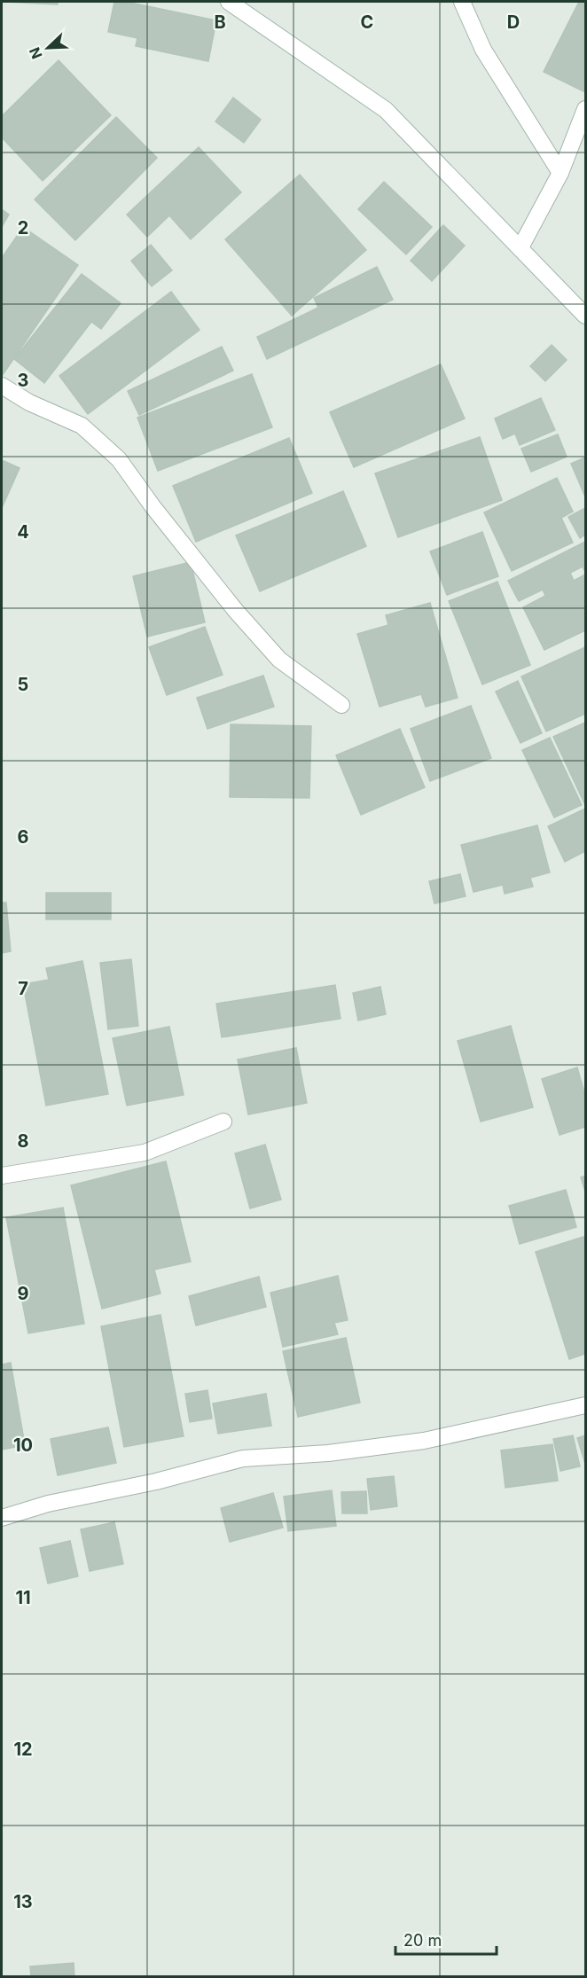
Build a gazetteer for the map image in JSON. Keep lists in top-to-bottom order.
{
  "scale_bar": "20 m",
  "north": "bottom left",
  "grid": {
    "columns": ["B", "C", "D"],
    "rows": [
      "2",
      "3",
      "4",
      "5",
      "6",
      "7",
      "8",
      "9",
      "10",
      "11",
      "12",
      "13"
    ]
  }
}
